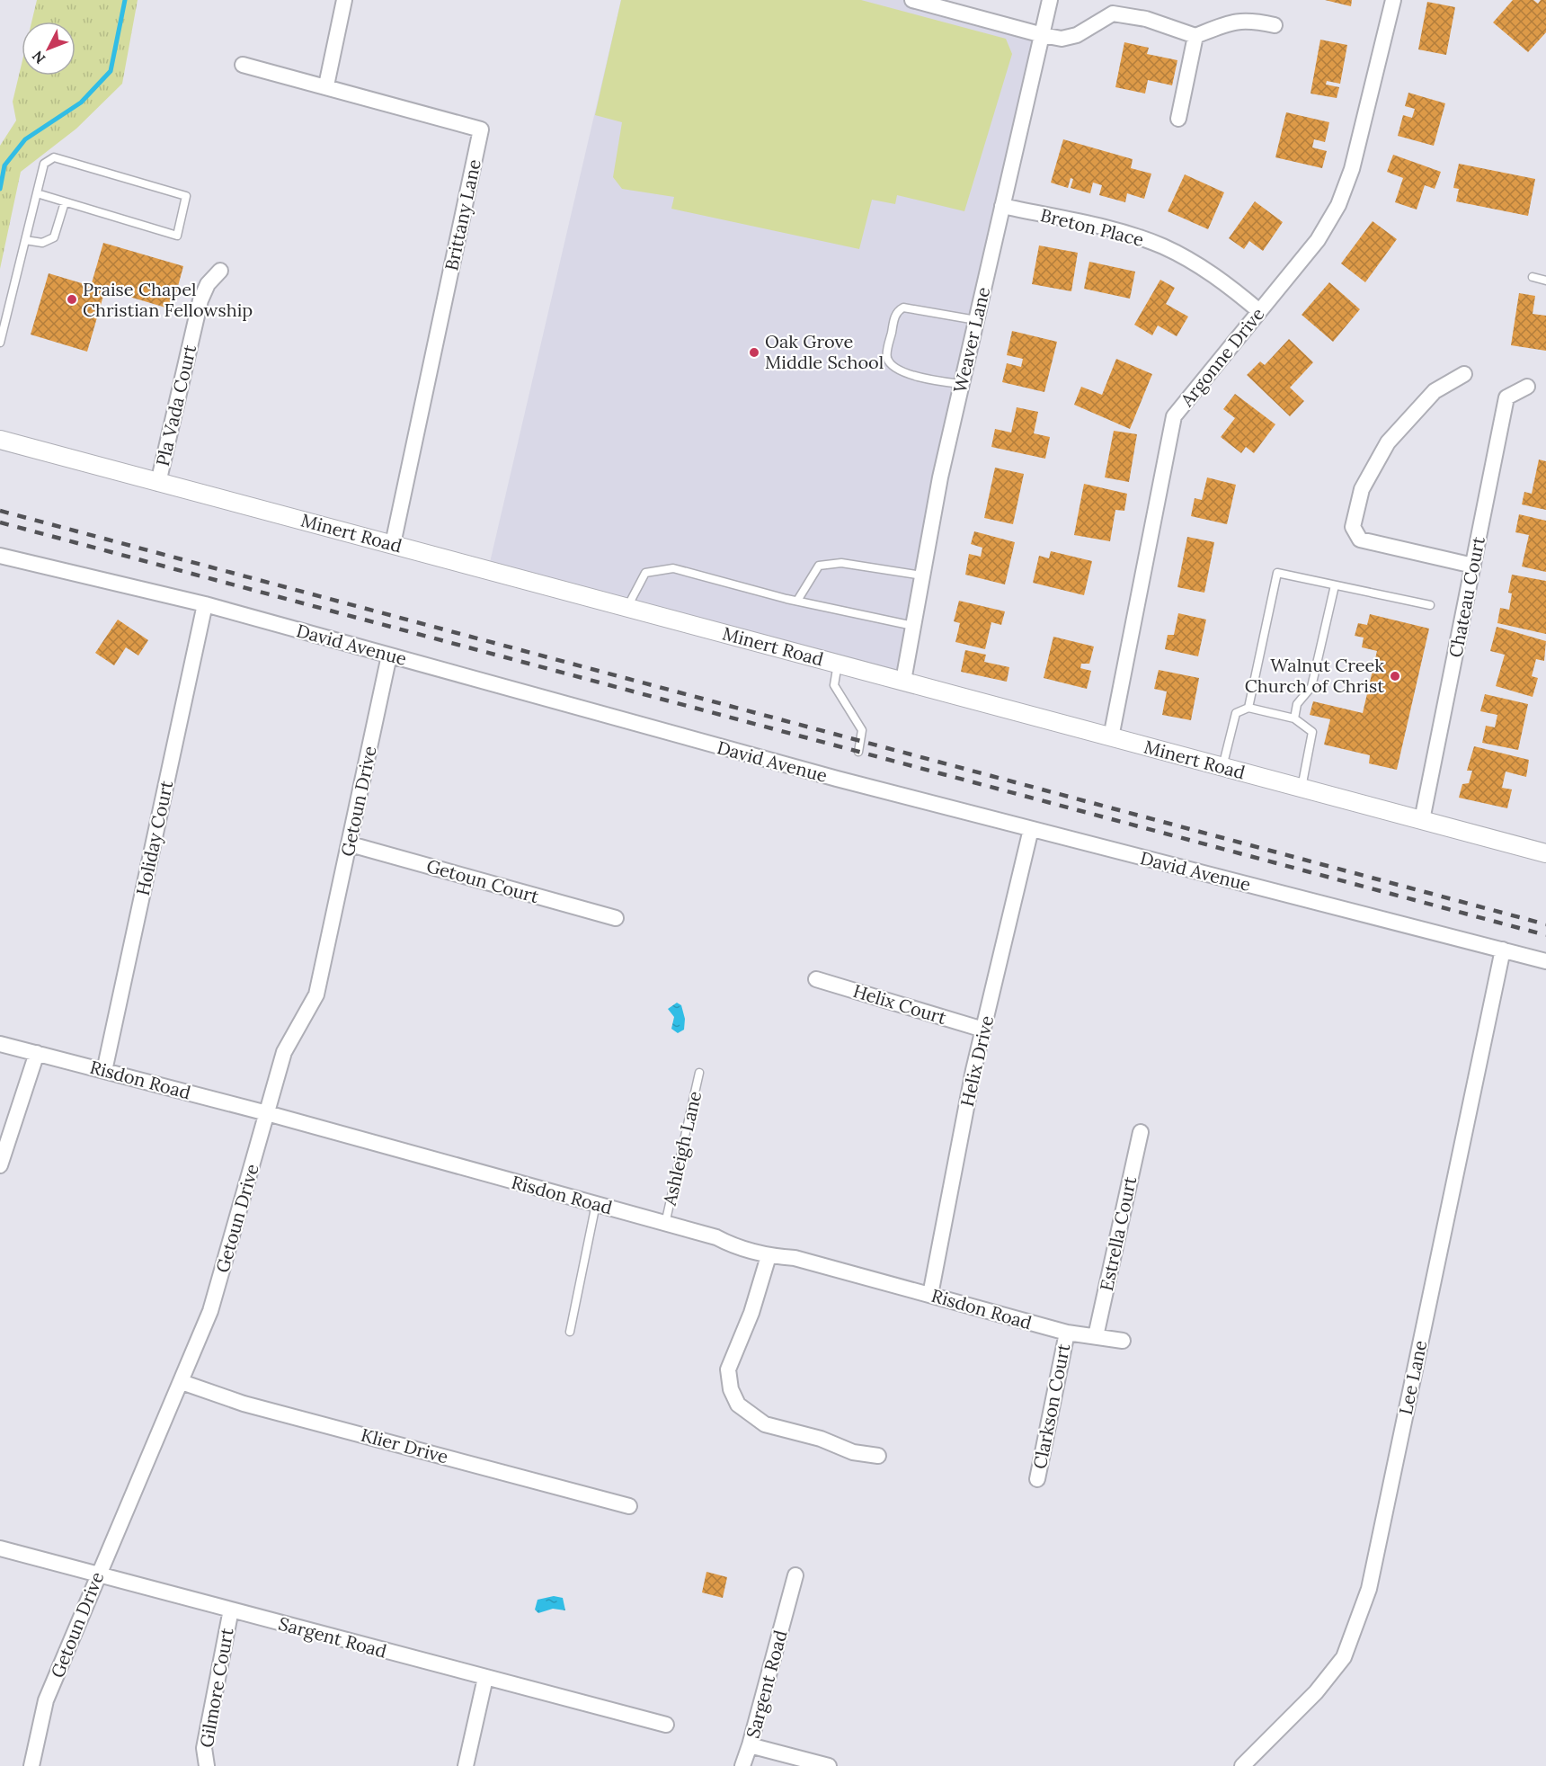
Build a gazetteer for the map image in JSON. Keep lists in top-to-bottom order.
{
  "streets": {
    "street": [
      "Brittany Lane",
      "Breton Place",
      "Weaver Lane",
      "Argonne Drive",
      "Pla Vada Court",
      "Minert Road",
      "Chateau Court",
      "David Avenue",
      "Getoun Drive",
      "Holiday Court",
      "Getoun Court",
      "Helix Court",
      "Helix Drive",
      "Risdon Road",
      "Estrella Court",
      "Lee Lane",
      "Clarkson Court",
      "Klier Drive",
      "Sargent Road",
      "Gilmore Court"
    ],
    "lane": ["Ashleigh Lane"]
  },
  "crossings": [
    ["Brittany Lane", "Minert Road"],
    ["Breton Place", "Weaver Lane"],
    ["Breton Place", "Argonne Drive"],
    ["Weaver Lane", "Minert Road"],
    ["Argonne Drive", "Minert Road"],
    ["Pla Vada Court", "Minert Road"],
    ["Minert Road", "Chateau Court"],
    ["David Avenue", "Getoun Drive"],
    ["David Avenue", "Holiday Court"],
    ["David Avenue", "Helix Drive"],
    ["David Avenue", "Lee Lane"],
    ["Getoun Drive", "Getoun Court"],
    ["Getoun Drive", "Risdon Road"],
    ["Getoun Drive", "Klier Drive"],
    ["Getoun Drive", "Sargent Road"],
    ["Holiday Court", "Risdon Road"],
    ["Helix Court", "Helix Drive"],
    ["Helix Drive", "Risdon Road"],
    ["Risdon Road", "Ashleigh Lane"],
    ["Risdon Road", "Estrella Court"],
    ["Risdon Road", "Clarkson Court"],
    ["Sargent Road", "Gilmore Court"]
  ],
  "places": ["Praise Chapel Christian Fellowship", "Oak Grove Middle School", "Walnut Creek Church of Christ"],
  "north": "bottom left"
}
